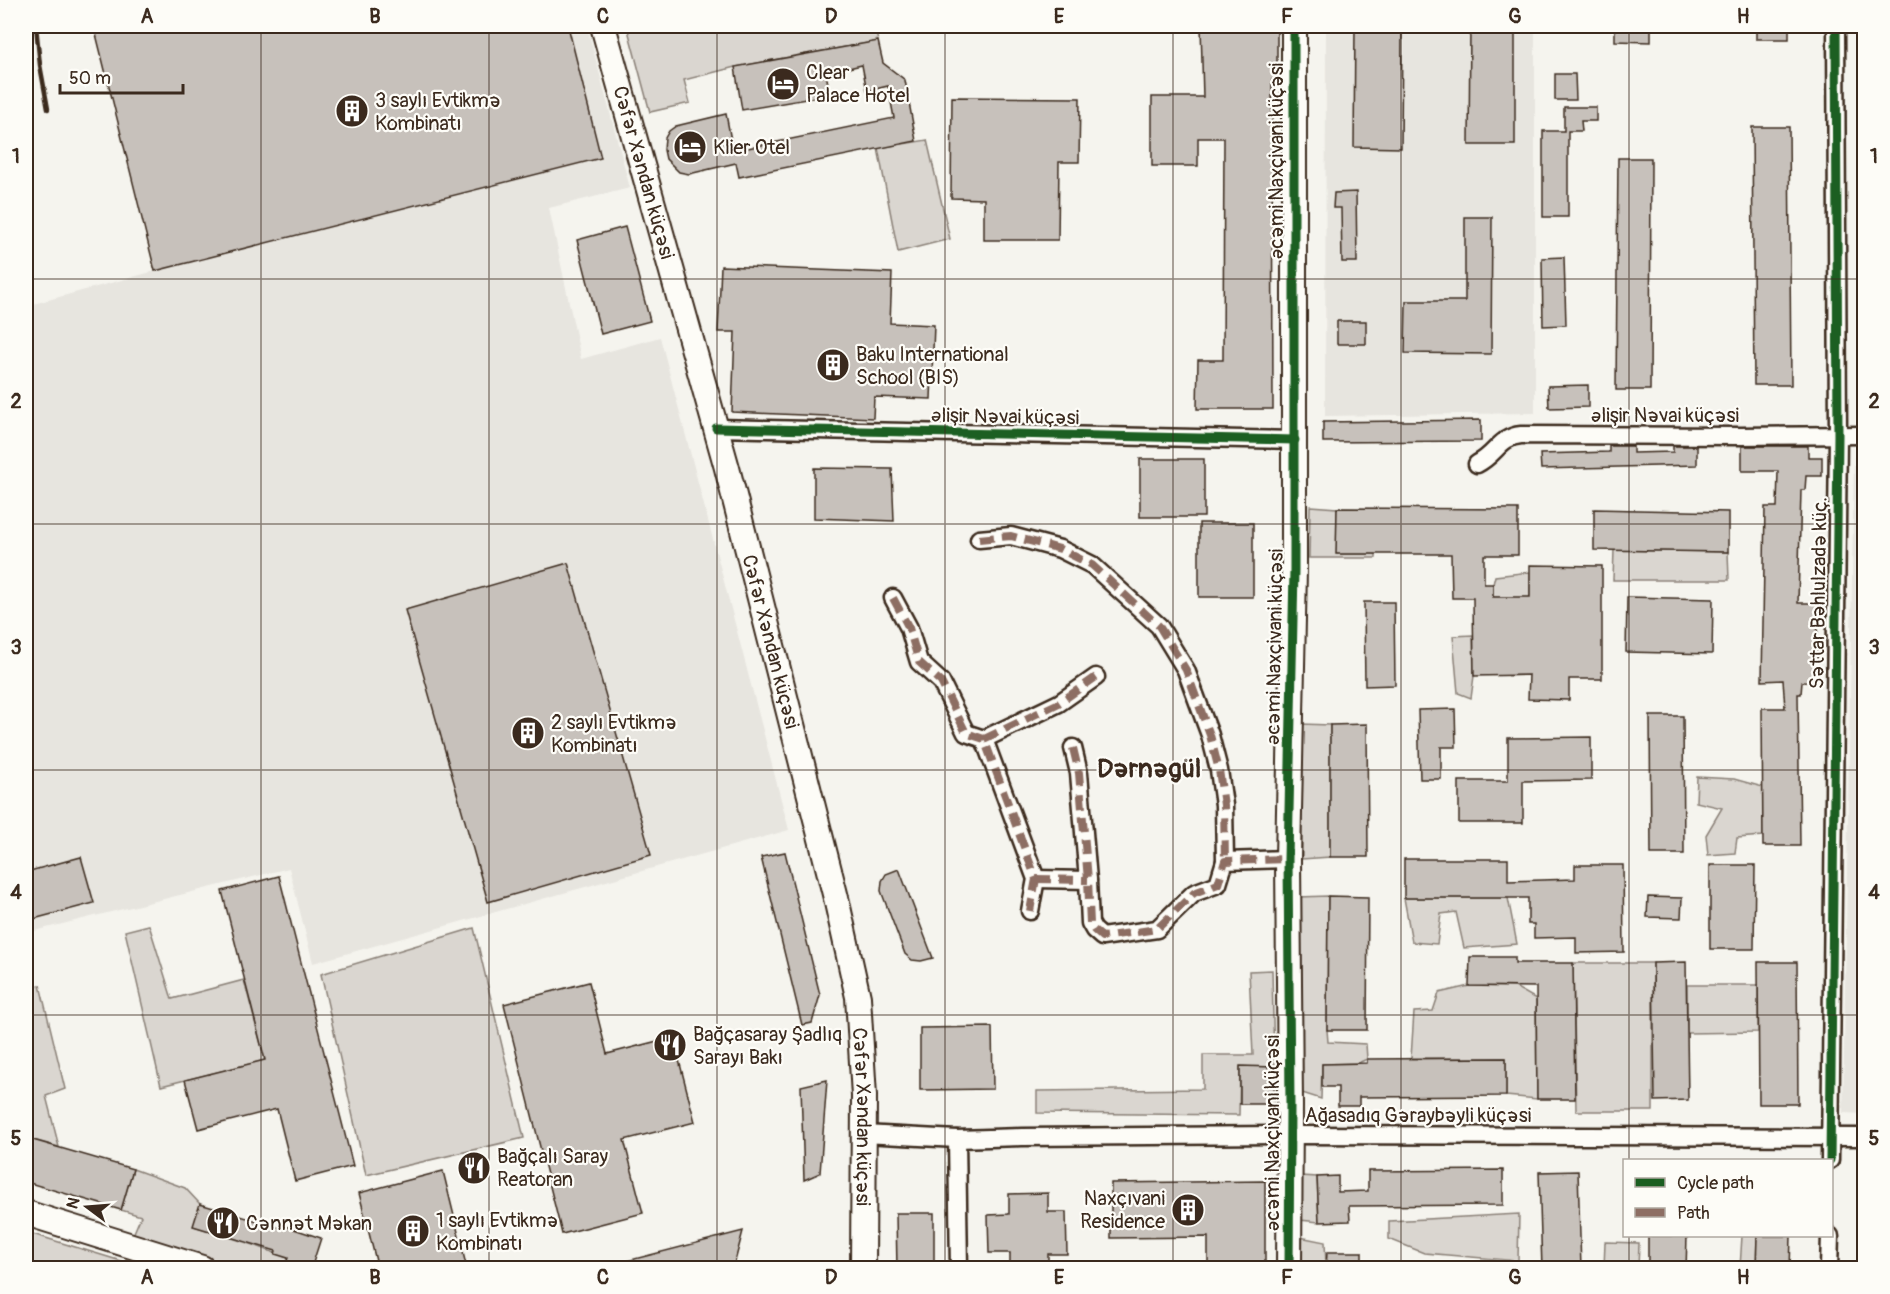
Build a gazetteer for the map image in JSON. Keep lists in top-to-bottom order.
{
  "streets": {
    "main road": ["Əcəmi Naxçivani küçəsi", "Cəfər Xəndan küçəsi"],
    "street": ["Əlişir Nəvai küçəsi", "Səttar Bəhlulzadə küç.", "Ağasadıq Gəraybəyli küçəsi"]
  },
  "crossings": [
    ["Əcəmi Naxçivani küçəsi", "Əlişir Nəvai küçəsi"],
    ["Əcəmi Naxçivani küçəsi", "Ağasadıq Gəraybəyli küçəsi"],
    ["Cəfər Xəndan küçəsi", "Əlişir Nəvai küçəsi"],
    ["Cəfər Xəndan küçəsi", "Ağasadıq Gəraybəyli küçəsi"],
    ["Əlişir Nəvai küçəsi", "Səttar Bəhlulzadə küç."],
    ["Səttar Bəhlulzadə küç.", "Ağasadıq Gəraybəyli küçəsi"]
  ],
  "districts": ["Dərnəgül"],
  "places": {
    "hotel": ["Clear Palace Hotel", "Klier Otel"],
    "building": [
      "3 saylı Evtikmə Kombinatı",
      "Baku International School (BIS)",
      "2 saylı Evtikmə Kombinatı",
      "Naxçıvani Residence",
      "1 saylı Evtikmə Kombinatı"
    ],
    "restaurant": ["Bağçasaray Şadlıq Sarayı Bakı", "Bağçalı Saray Reatoran", "Cənnət Məkan"]
  },
  "legend": ["Cycle path", "Path"],
  "scale_bar": "50 m",
  "north": "left",
  "grid": {
    "columns": [
      "A",
      "B",
      "C",
      "D",
      "E",
      "F",
      "G",
      "H"
    ],
    "rows": [
      "1",
      "2",
      "3",
      "4",
      "5"
    ]
  }
}
